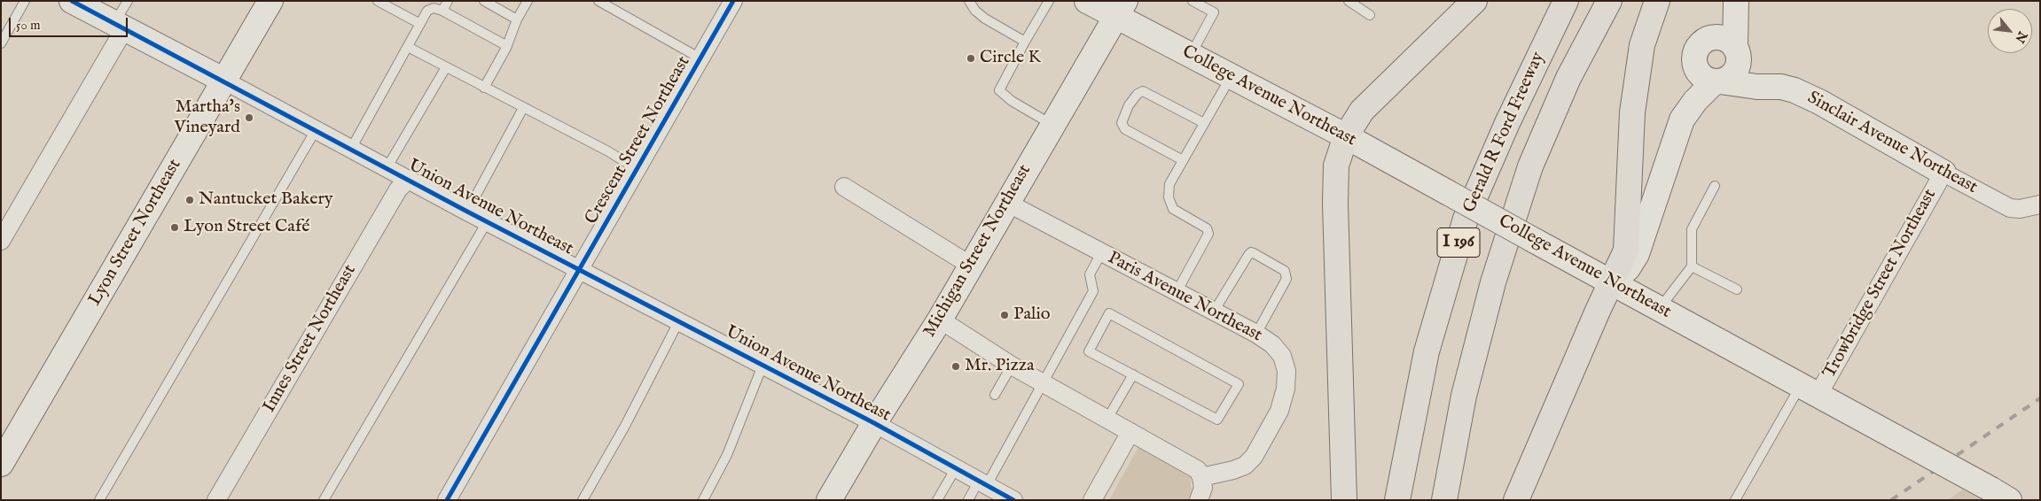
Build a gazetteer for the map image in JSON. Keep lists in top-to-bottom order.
{
  "streets": {
    "highway": ["Gerald R Ford Freeway", "I 196"],
    "main road": [
      "College Avenue Northeast",
      "Sinclair Avenue Northeast",
      "Union Avenue Northeast",
      "Lyon Street Northeast",
      "Michigan Street Northeast"
    ],
    "street": [
      "Crescent Street Northeast",
      "Trowbridge Street Northeast",
      "Paris Avenue Northeast",
      "Innes Street Northeast"
    ]
  },
  "crossings": [
    ["College Avenue Northeast", "Michigan Street Northeast"],
    ["College Avenue Northeast", "Trowbridge Street Northeast"],
    ["Crescent Street Northeast", "Union Avenue Northeast"],
    ["Sinclair Avenue Northeast", "Trowbridge Street Northeast"],
    ["Union Avenue Northeast", "Lyon Street Northeast"],
    ["Union Avenue Northeast", "Michigan Street Northeast"],
    ["Union Avenue Northeast", "Innes Street Northeast"],
    ["Michigan Street Northeast", "Paris Avenue Northeast"]
  ],
  "places": [
    "Circle K",
    "Martha's Vineyard",
    "Nantucket Bakery",
    "Lyon Street Café",
    "Palio",
    "Mr. Pizza"
  ],
  "scale_bar": "50 m",
  "north": "bottom right"
}
